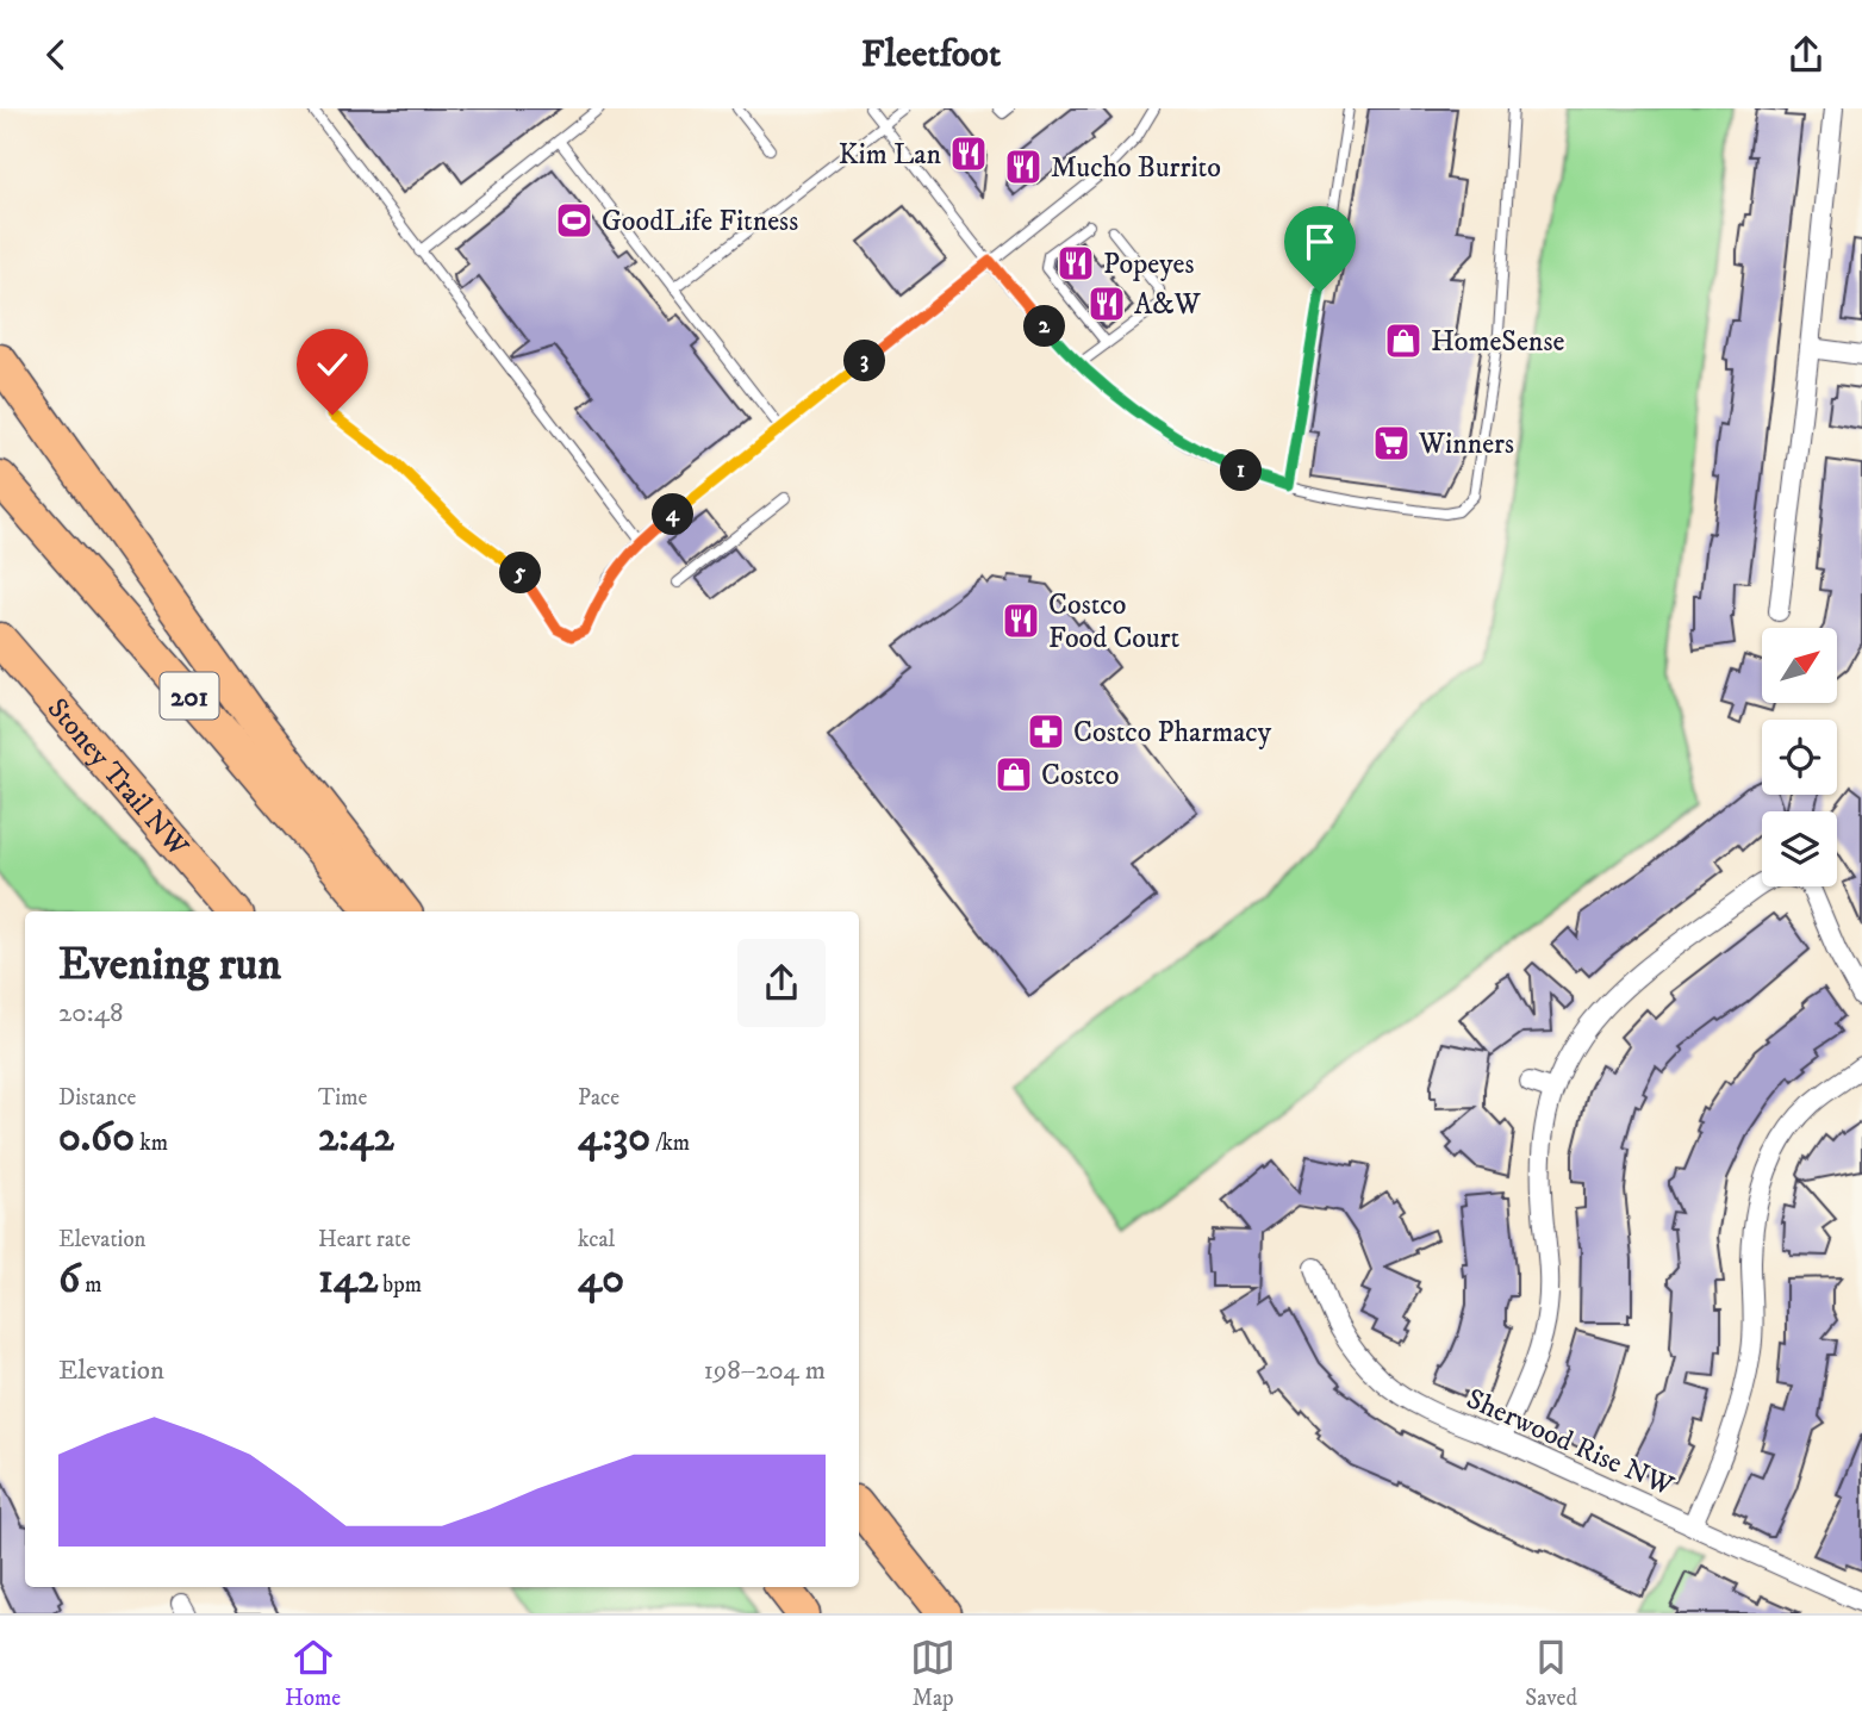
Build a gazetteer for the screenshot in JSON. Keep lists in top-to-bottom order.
{
  "streets": {
    "highway": ["201", "Stoney Trail NW"],
    "street": ["Sherwood Rise NW"]
  },
  "places": {
    "restaurant": [
      "Kim Lan",
      "Mucho Burrito",
      "Popeyes",
      "A&W",
      "Costco Food Court"
    ],
    "sports": ["GoodLife Fitness"],
    "shop": ["HomeSense", "Costco"],
    "supermarket": ["Winners"],
    "pharmacy": ["Costco Pharmacy"]
  },
  "north": "top right",
  "page": {
    "header": "Fleetfoot",
    "pins": [
      "2",
      "3",
      "1",
      "4",
      "5"
    ],
    "heading": ["Evening run", "20:48"],
    "stats": [
      ["Distance", "0.60 km"],
      ["Time", "2:42"],
      ["Pace", "4:30 /km"],
      ["Elevation", "6 m"],
      ["Heart rate", "142 bpm"],
      ["kcal", "40"]
    ],
    "chart": ["Elevation", "198–204 m"],
    "tabs": ["Home", "Map", "Saved"]
  }
}
